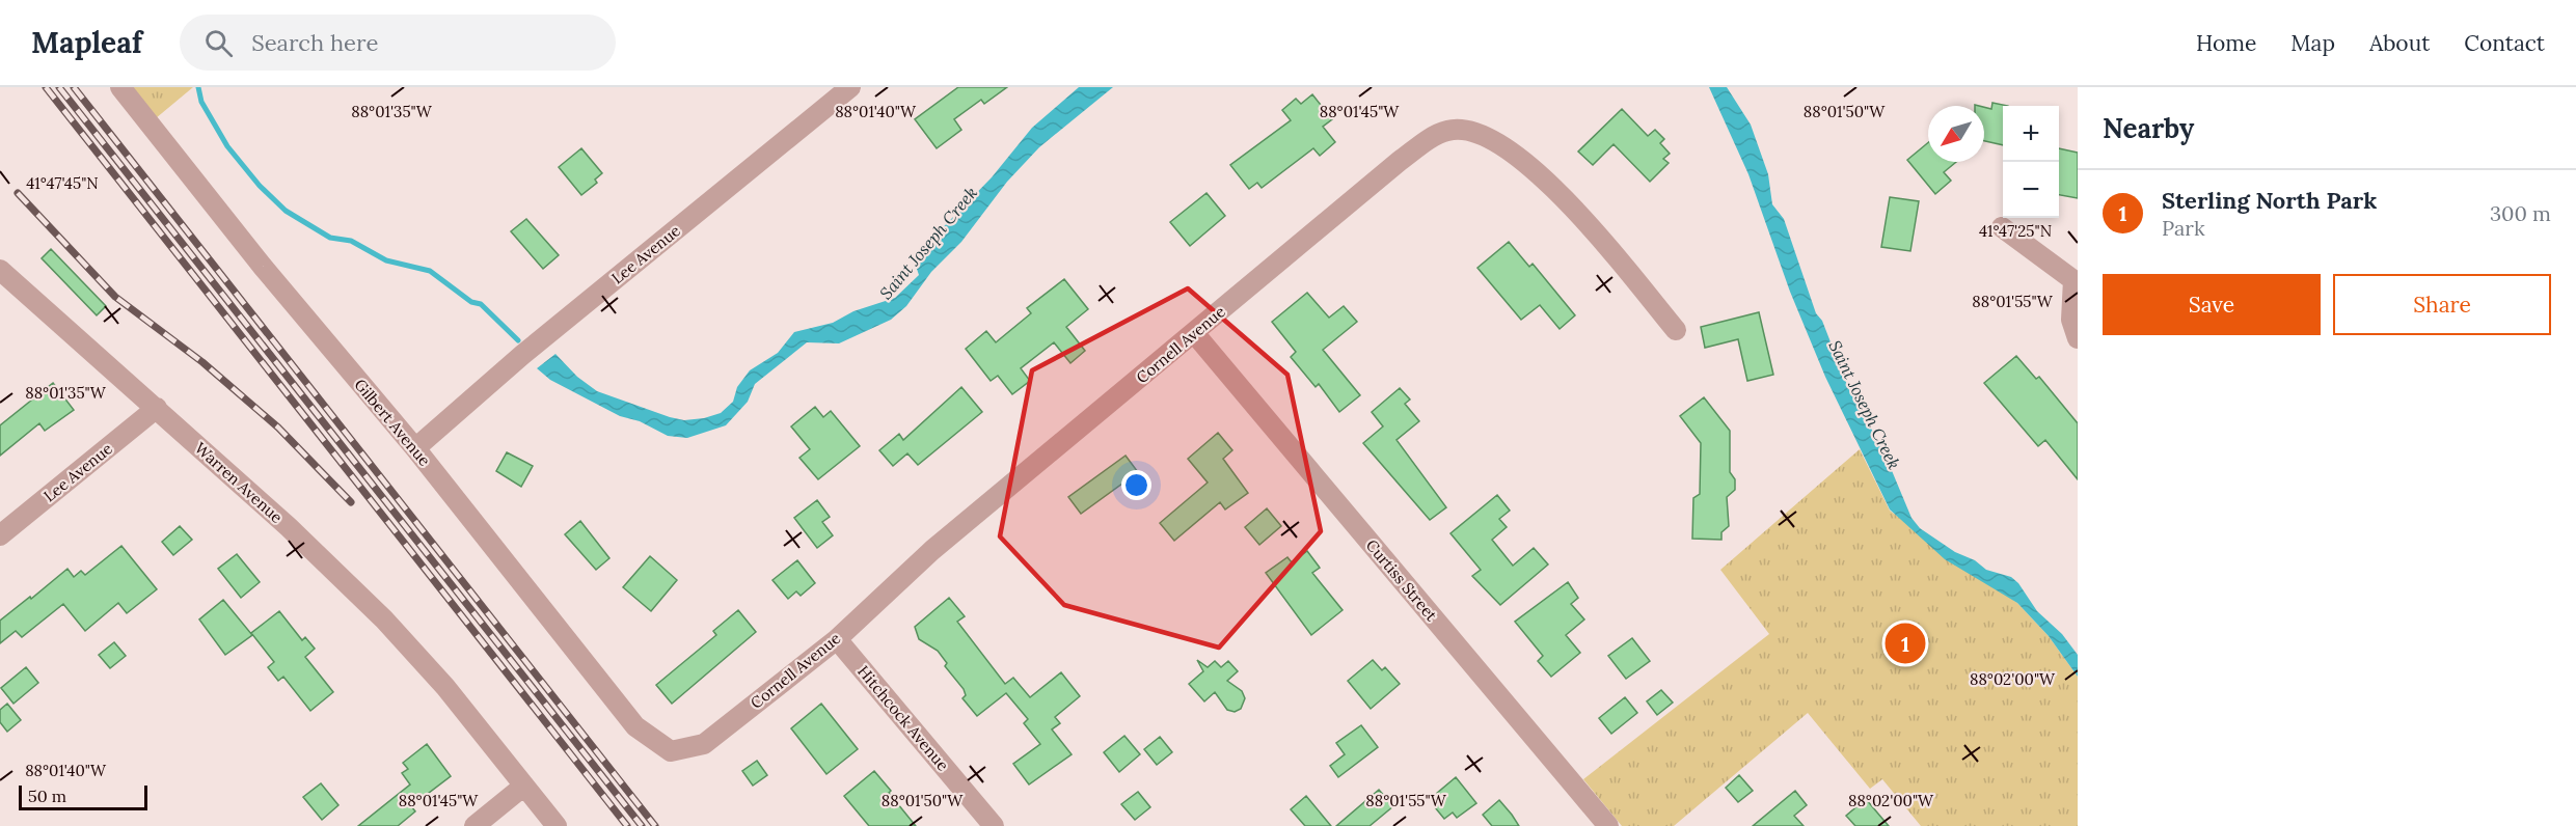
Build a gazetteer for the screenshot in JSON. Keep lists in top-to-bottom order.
{
  "streets": {
    "street": [
      "Lee Avenue",
      "Cornell Avenue",
      "Gilbert Avenue",
      "Warren Avenue",
      "Curtiss Street",
      "Hitchcock Avenue"
    ]
  },
  "crossings": [
    ["Lee Avenue", "Gilbert Avenue"],
    ["Lee Avenue", "Warren Avenue"],
    ["Cornell Avenue", "Gilbert Avenue"],
    ["Cornell Avenue", "Curtiss Street"],
    ["Cornell Avenue", "Hitchcock Avenue"]
  ],
  "water": ["Saint Joseph Creek"],
  "scale_bar": "50 m",
  "north": "bottom left",
  "page": {
    "header": "Mapleaf",
    "search": "Search here",
    "nav": [
      "Home",
      "Map",
      "About",
      "Contact"
    ],
    "heading": "Nearby",
    "map_buttons": ["+", "−"],
    "list": [
      {
        "mark": "1",
        "name": "Sterling North Park",
        "note": "Park",
        "value": "300 m"
      }
    ],
    "buttons": ["Save", "Share"],
    "pins": "1",
    "scale": "50 m"
  },
  "coordinates": [
    "88°01'40\"W",
    "88°01'45\"W",
    "88°01'50\"W",
    "88°01'35\"W",
    "41°47'45\"N",
    "41°47'25\"N",
    "88°01'55\"W",
    "88°02'00\"W"
  ]
}
